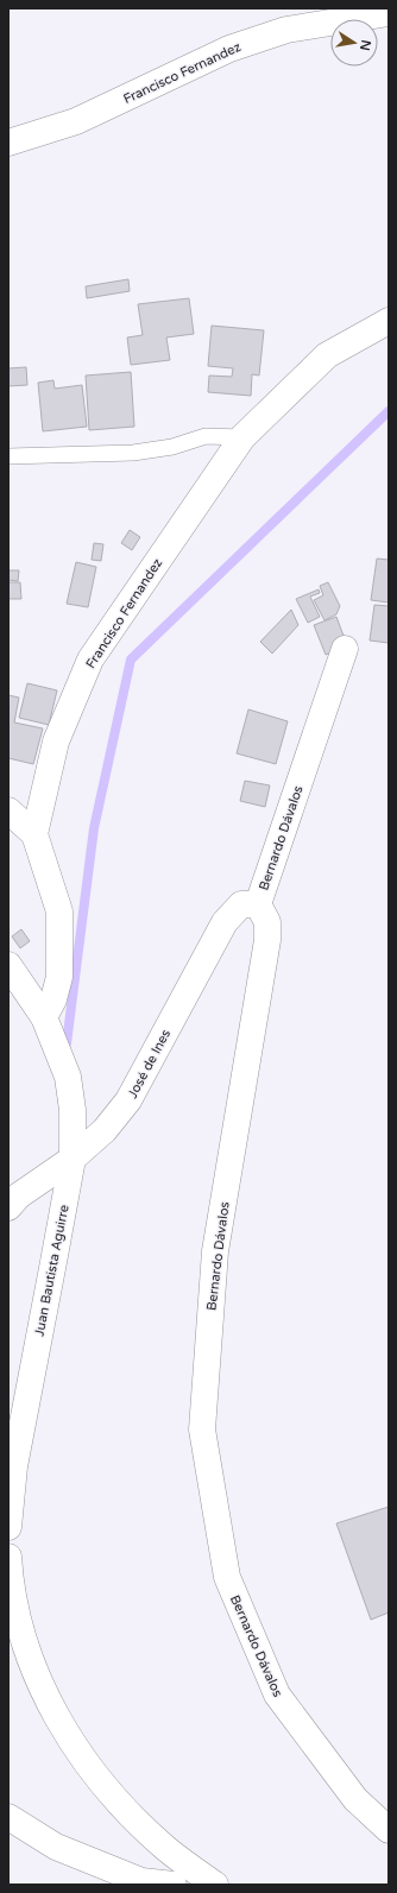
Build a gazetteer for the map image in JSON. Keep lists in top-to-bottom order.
{
  "streets": {
    "street": [
      "Francisco Fernandez",
      "Bernardo Dávalos",
      "José de Ines",
      "Juan Bautista Aguirre"
    ]
  },
  "crossings": [
    ["Bernardo Dávalos", "José de Ines"],
    ["José de Ines", "Juan Bautista Aguirre"]
  ],
  "north": "right"
}
